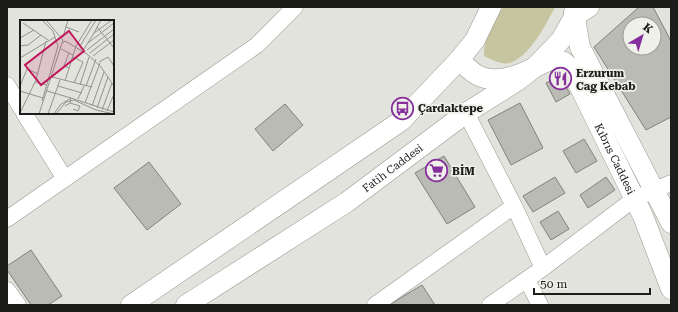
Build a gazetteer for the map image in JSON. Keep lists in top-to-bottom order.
{
  "streets": {
    "main road": ["Kıbrıs Caddesi", "Fatih Caddesi"]
  },
  "crossings": [
    ["Kıbrıs Caddesi", "Fatih Caddesi"]
  ],
  "places": {
    "restaurant": ["Erzurum Cag Kebab"],
    "bus stop": ["Çardaktepe"],
    "supermarket": ["BİM"]
  },
  "scale_bar": "50 m",
  "north": "top right"
}
